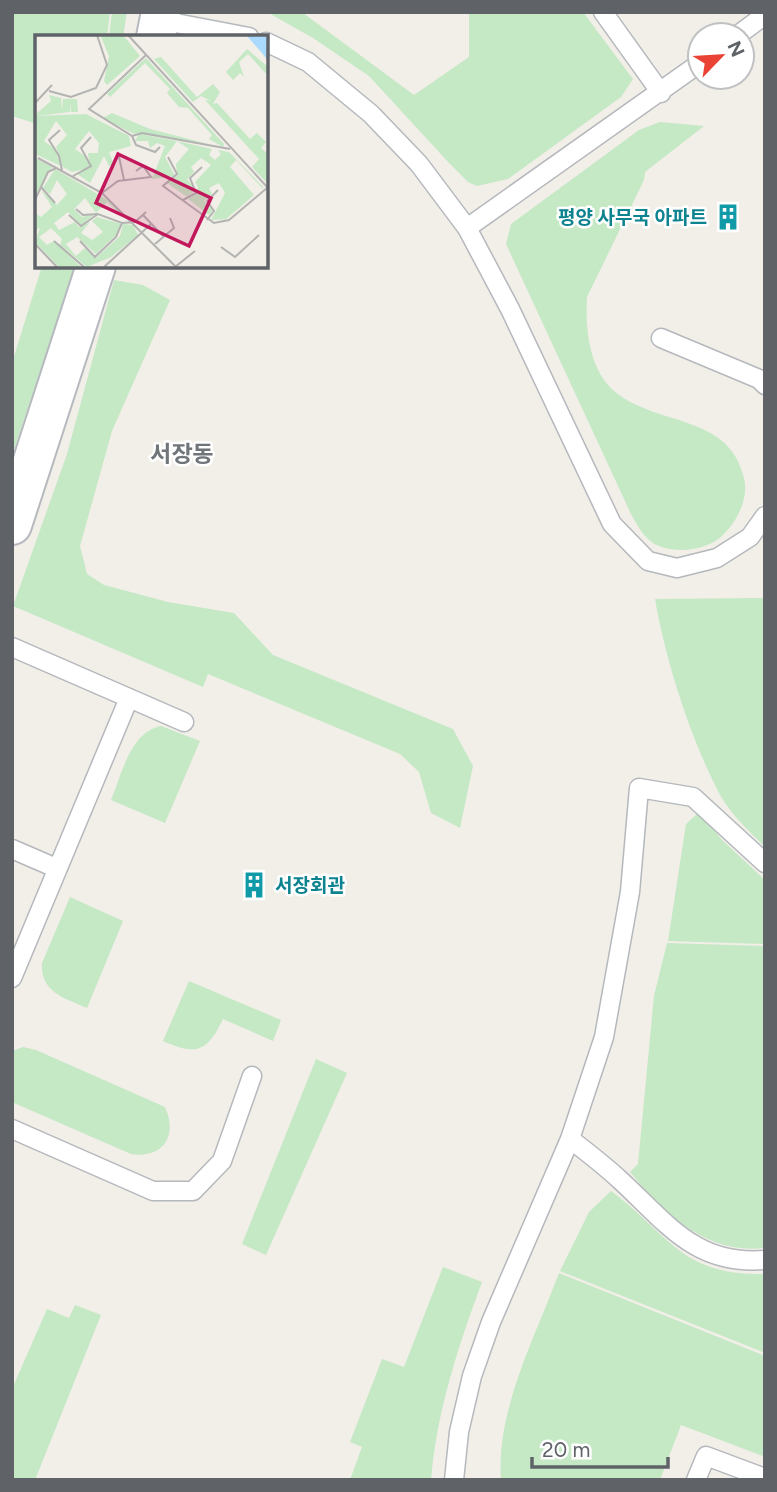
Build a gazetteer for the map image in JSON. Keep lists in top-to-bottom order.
{
  "districts": ["서장동"],
  "places": {
    "building": ["평양 사무국 아파트", "서장회관"]
  },
  "scale_bar": "20 m",
  "north": "top right"
}
